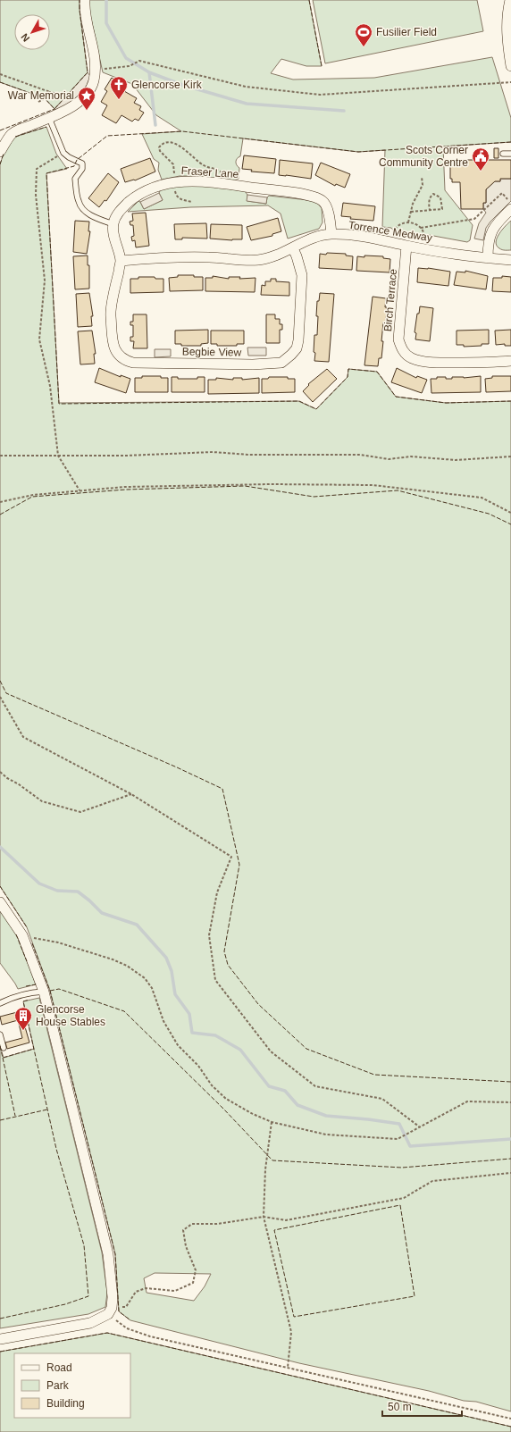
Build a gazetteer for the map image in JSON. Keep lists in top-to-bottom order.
{
  "streets": {
    "street": [
      "Fraser Lane",
      "Torrence Medway",
      "Birch Terrace",
      "Begbie View"
    ]
  },
  "crossings": [
    ["Fraser Lane", "Torrence Medway"],
    ["Torrence Medway", "Birch Terrace"],
    ["Torrence Medway", "Begbie View"]
  ],
  "places": {
    "sports": ["Fusilier Field"],
    "church": ["Glencorse Kirk"],
    "place": ["War Memorial"],
    "public building": ["Scots Corner Community Centre"],
    "building": ["Glencorse House Stables"]
  },
  "legend": ["Road", "Park", "Building"],
  "scale_bar": "50 m",
  "north": "bottom left"
}
